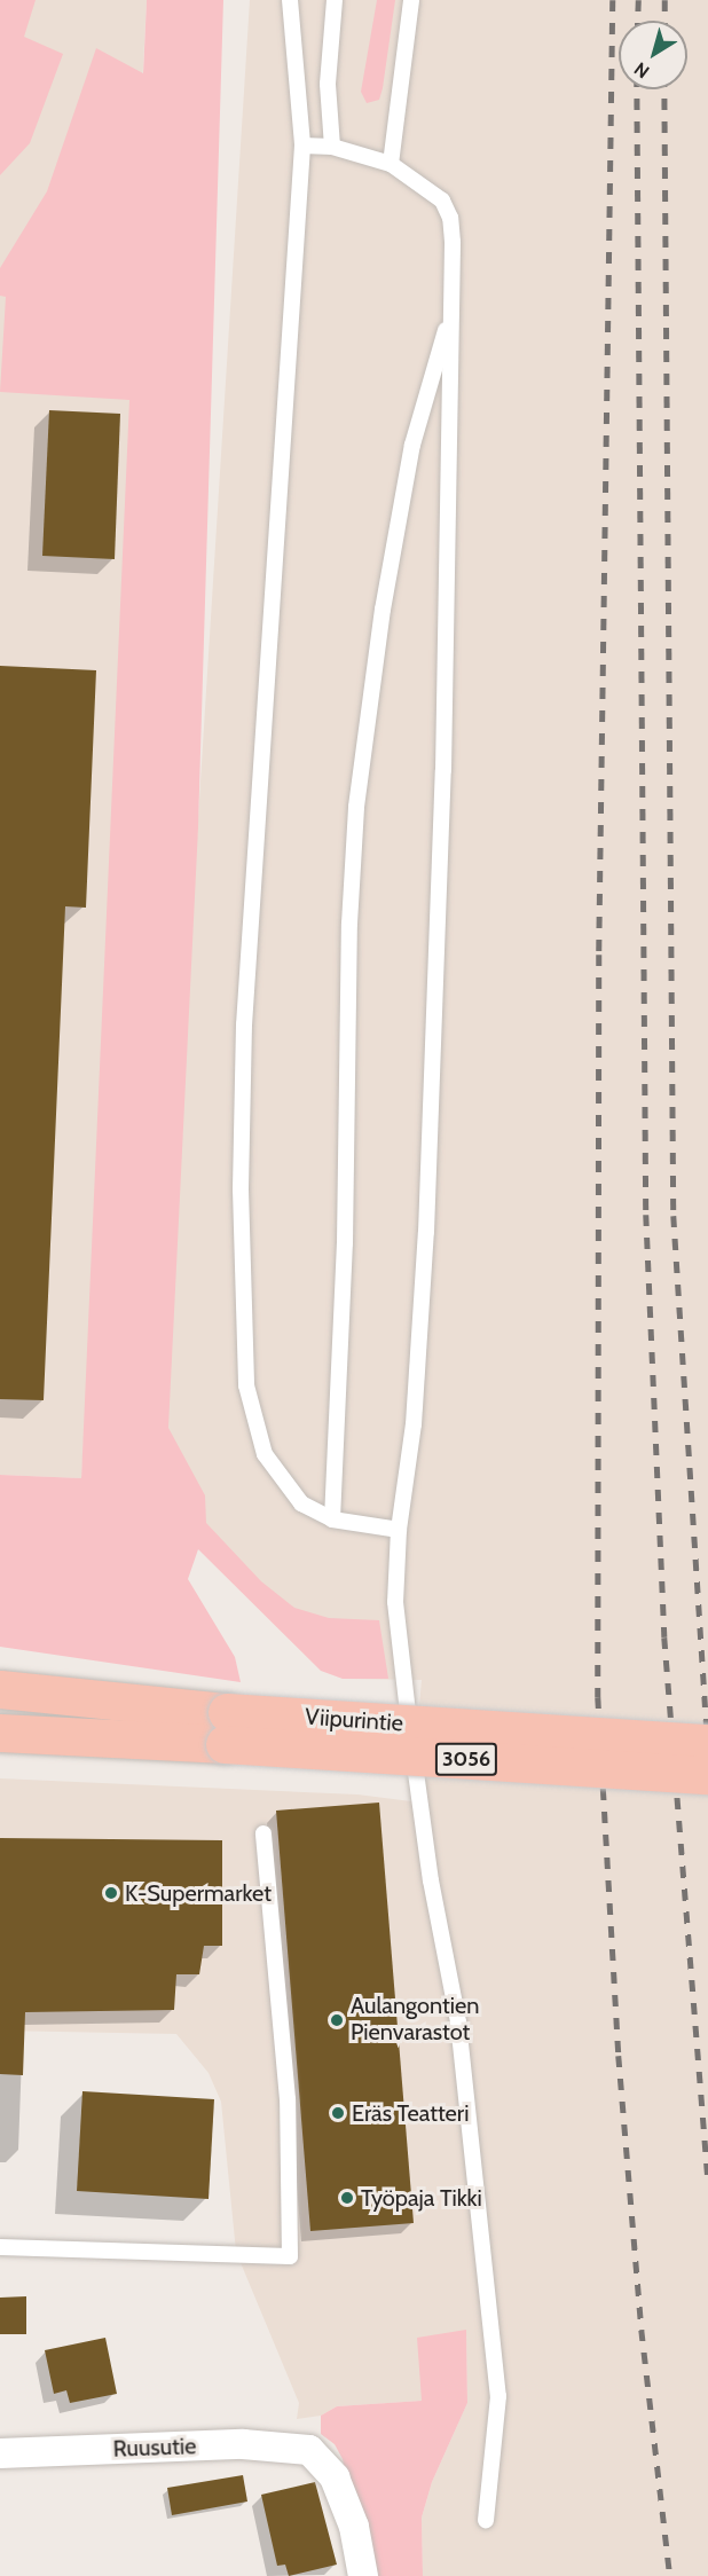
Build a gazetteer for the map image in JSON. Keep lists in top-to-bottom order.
{
  "streets": {
    "main road": ["Viipurintie", "3056"],
    "street": ["Ruusutie"]
  },
  "places": [
    "K-Supermarket",
    "Aulangontien Pienvarastot",
    "Eräs Teatteri",
    "Työpaja Tikki"
  ],
  "north": "bottom left"
}
